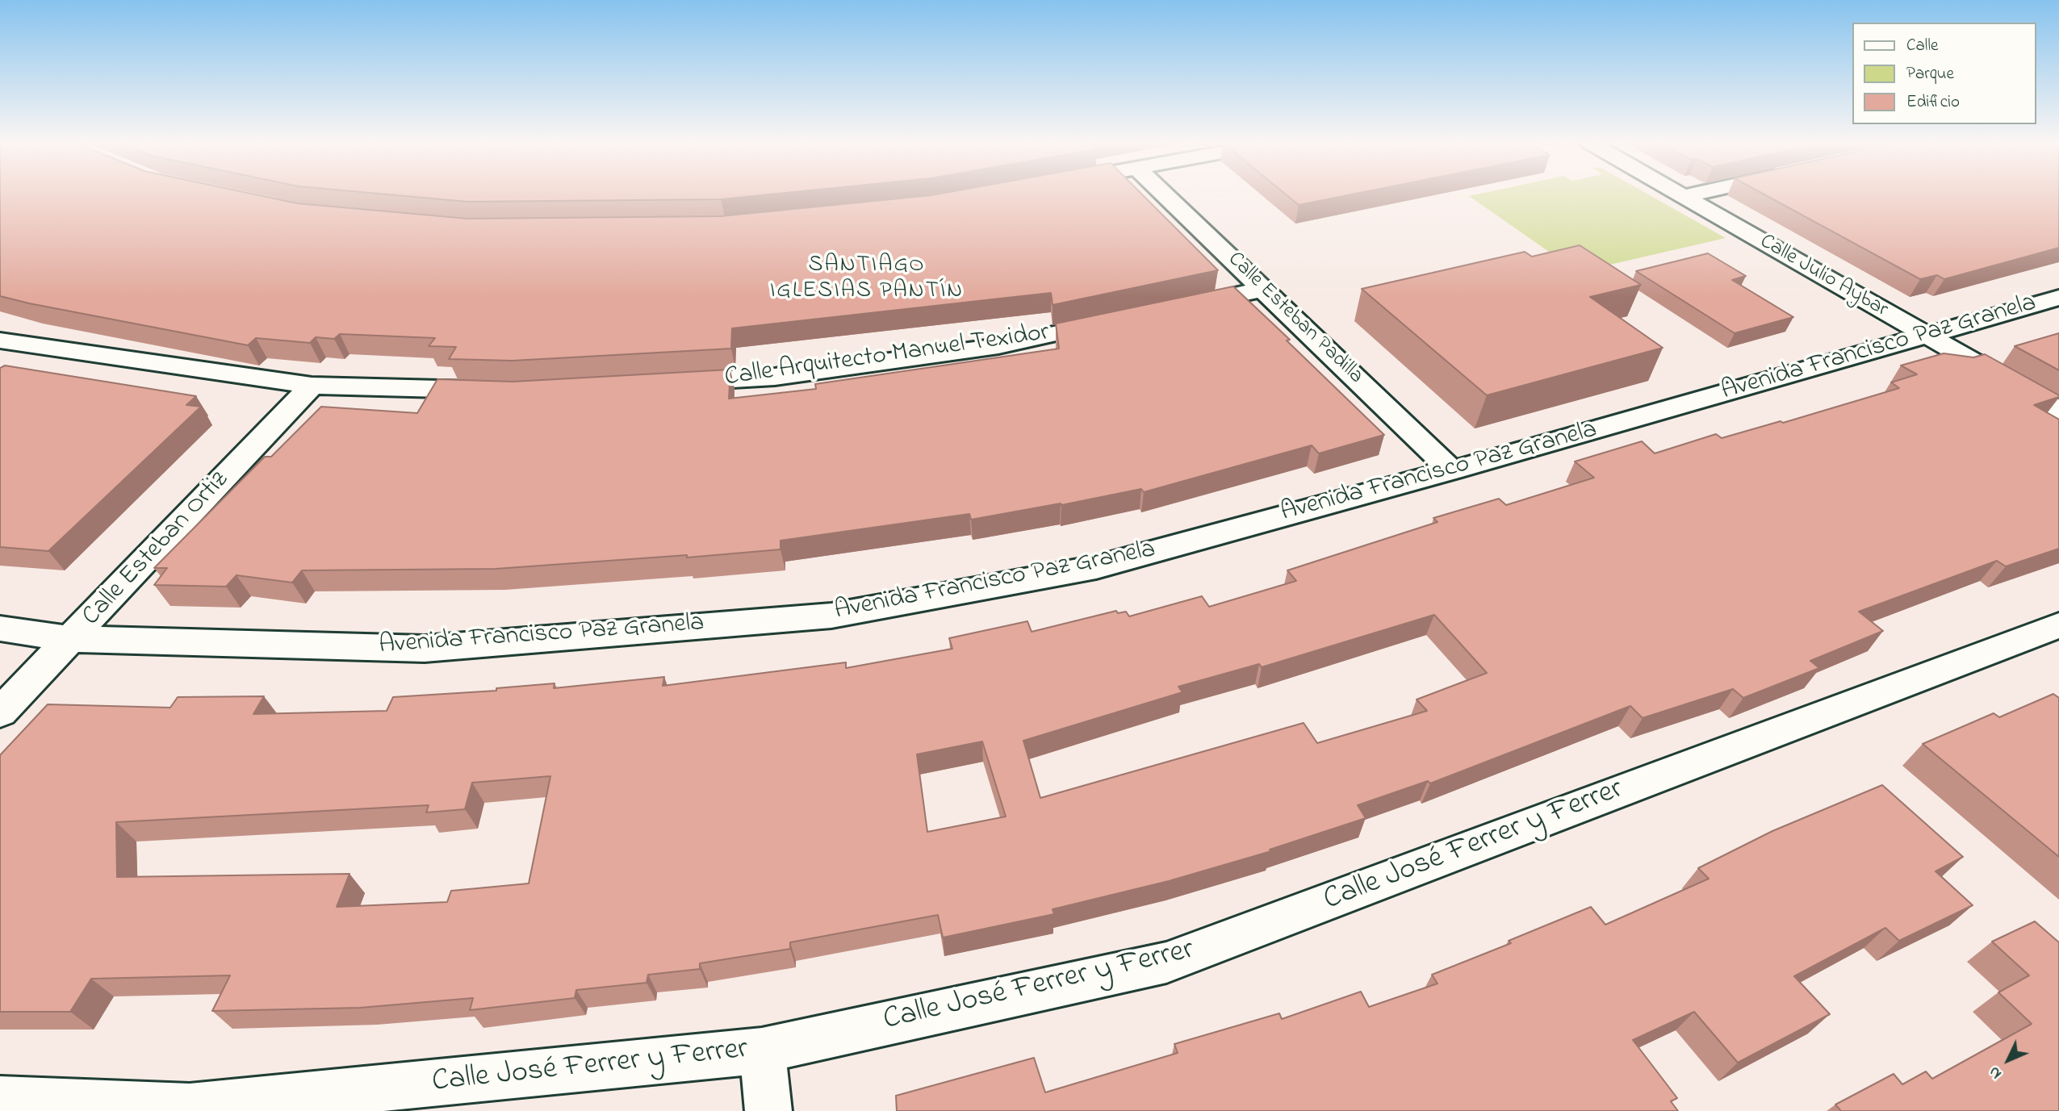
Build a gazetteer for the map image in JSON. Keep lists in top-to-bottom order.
{
  "streets": {
    "street": [
      "Calle Julio Aybar",
      "Calle Esteban Padilla",
      "Avenida Francisco Paz Granela",
      "Calle Arquitecto Manuel Texidor",
      "Calle Esteban Ortiz",
      "Calle José Ferrer y Ferrer"
    ]
  },
  "crossings": [
    ["Calle Julio Aybar", "Avenida Francisco Paz Granela"],
    ["Calle Esteban Padilla", "Avenida Francisco Paz Granela"],
    ["Avenida Francisco Paz Granela", "Calle Esteban Ortiz"]
  ],
  "districts": ["SANTIAGO IGLESIAS PANTÍN"],
  "legend": ["Calle", "Parque", "Edificio"],
  "north": "bottom left"
}
